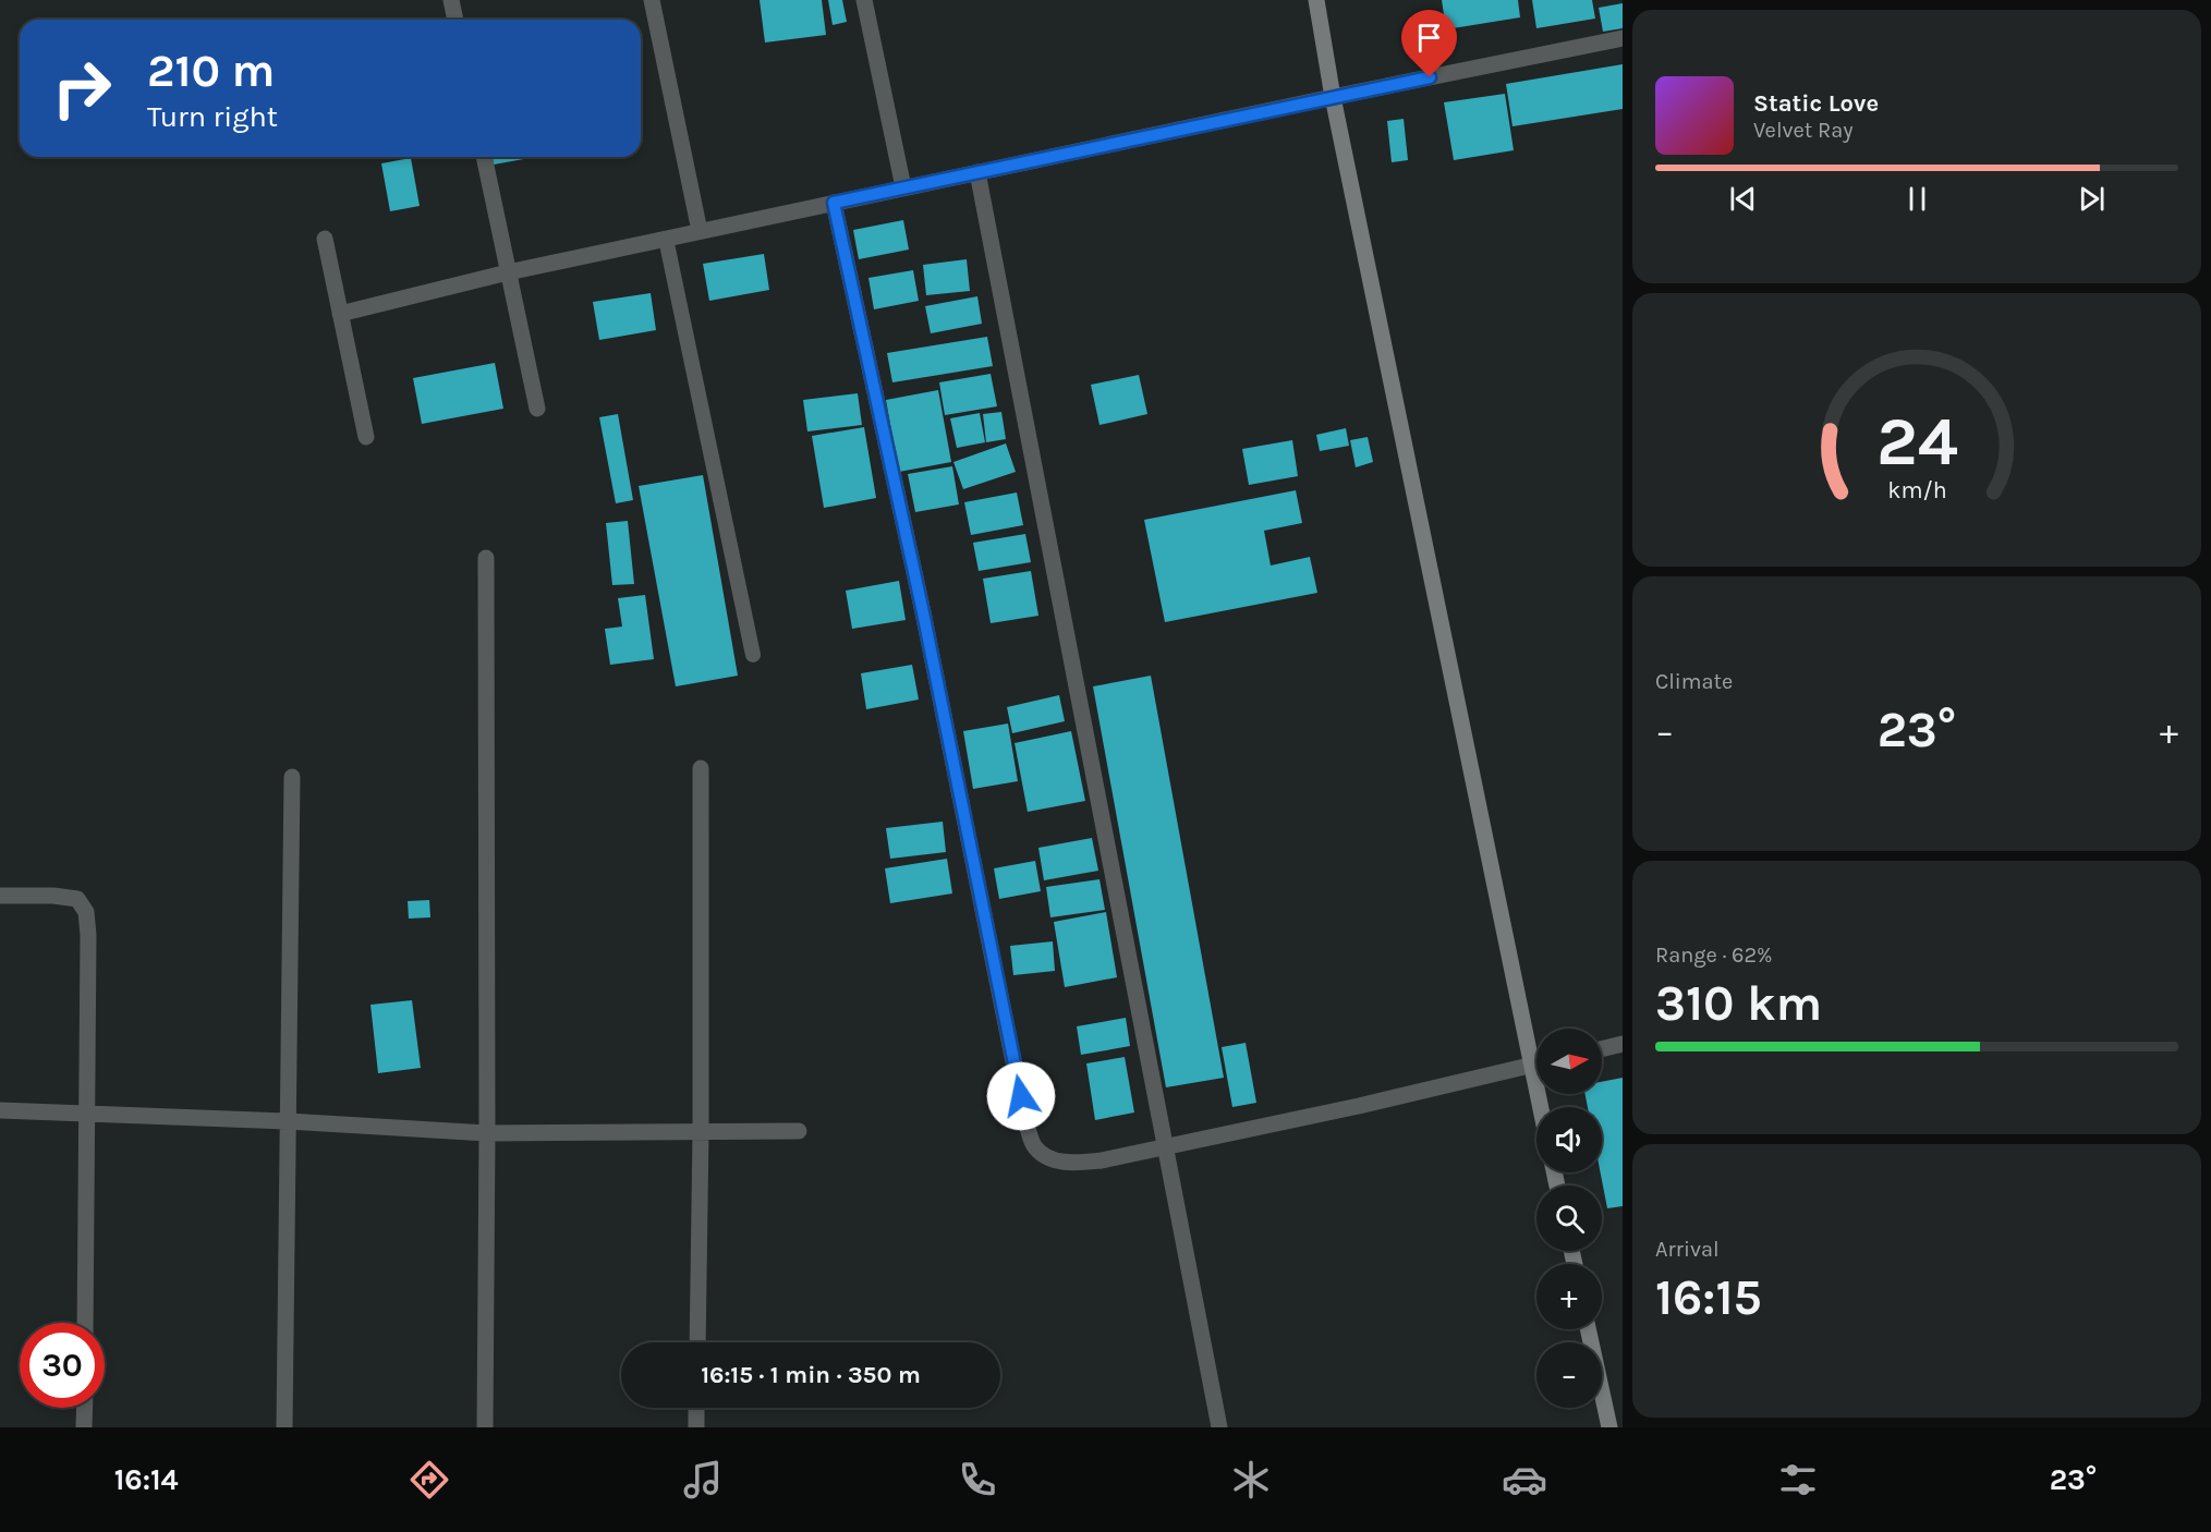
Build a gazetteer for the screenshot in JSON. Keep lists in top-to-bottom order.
{
  "north": "right",
  "page": {
    "turn": ["210 m", "Turn right"],
    "song": ["Static Love", "Velvet Ray"],
    "tile": [
      "Climate",
      ["Range · 62%", "310 km"],
      ["Arrival", "16:15"]
    ],
    "heat": ["−", "23°", "+"],
    "map_buttons": ["+", "−"],
    "limit": "30",
    "trip": "16:15 · 1 min · 350 m",
    "tabs": ["16:14", "23°"],
    "gauge": ["24", "km/h"]
  }
}
